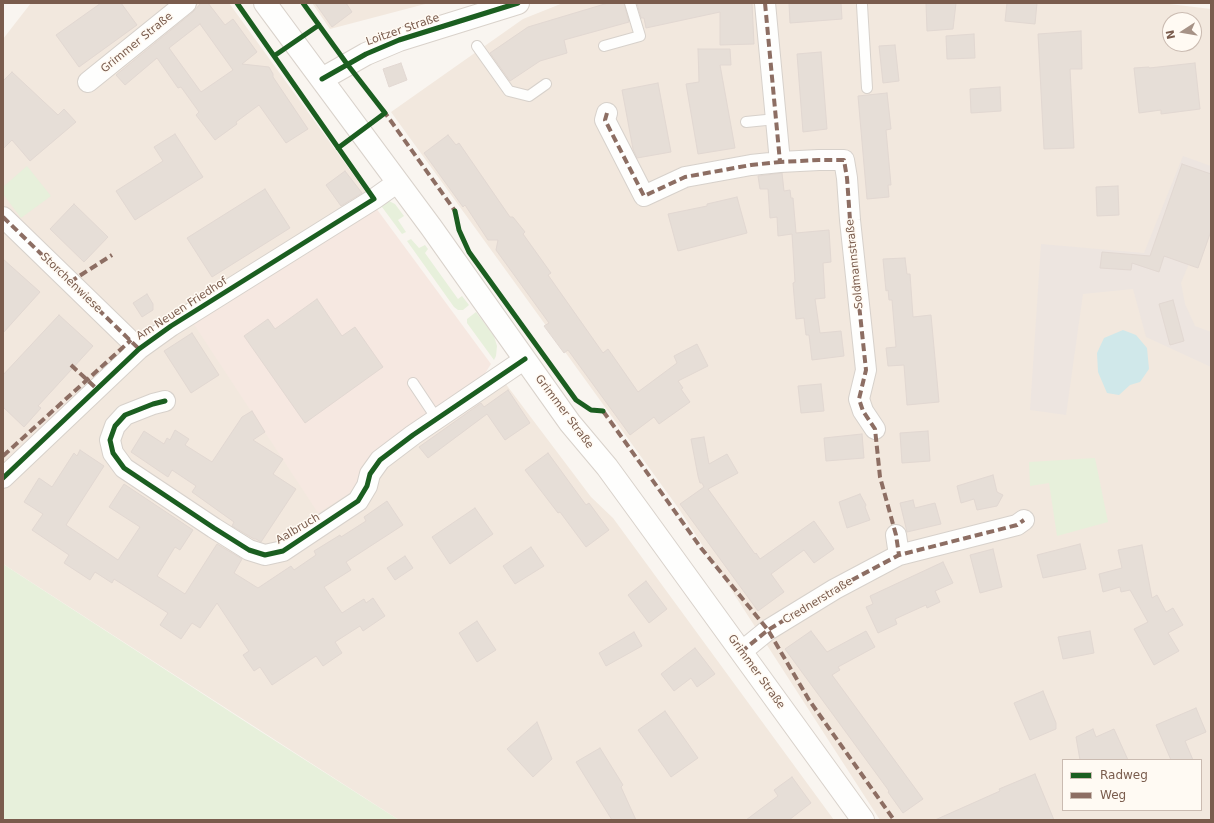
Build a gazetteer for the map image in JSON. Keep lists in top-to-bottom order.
{
  "streets": {
    "main road": ["Loitzer Straße", "Grimmer Straße"],
    "street": [
      "Soldmannstraße",
      "Storchenwiese",
      "Am Neuen Friedhof",
      "Aalbruch",
      "Crednerstraße"
    ]
  },
  "crossings": [
    ["Loitzer Straße", "Grimmer Straße"],
    ["Grimmer Straße", "Am Neuen Friedhof"],
    ["Grimmer Straße", "Aalbruch"],
    ["Grimmer Straße", "Crednerstraße"],
    ["Storchenwiese", "Am Neuen Friedhof"]
  ],
  "legend": ["Radweg", "Weg"],
  "north": "left"
}
